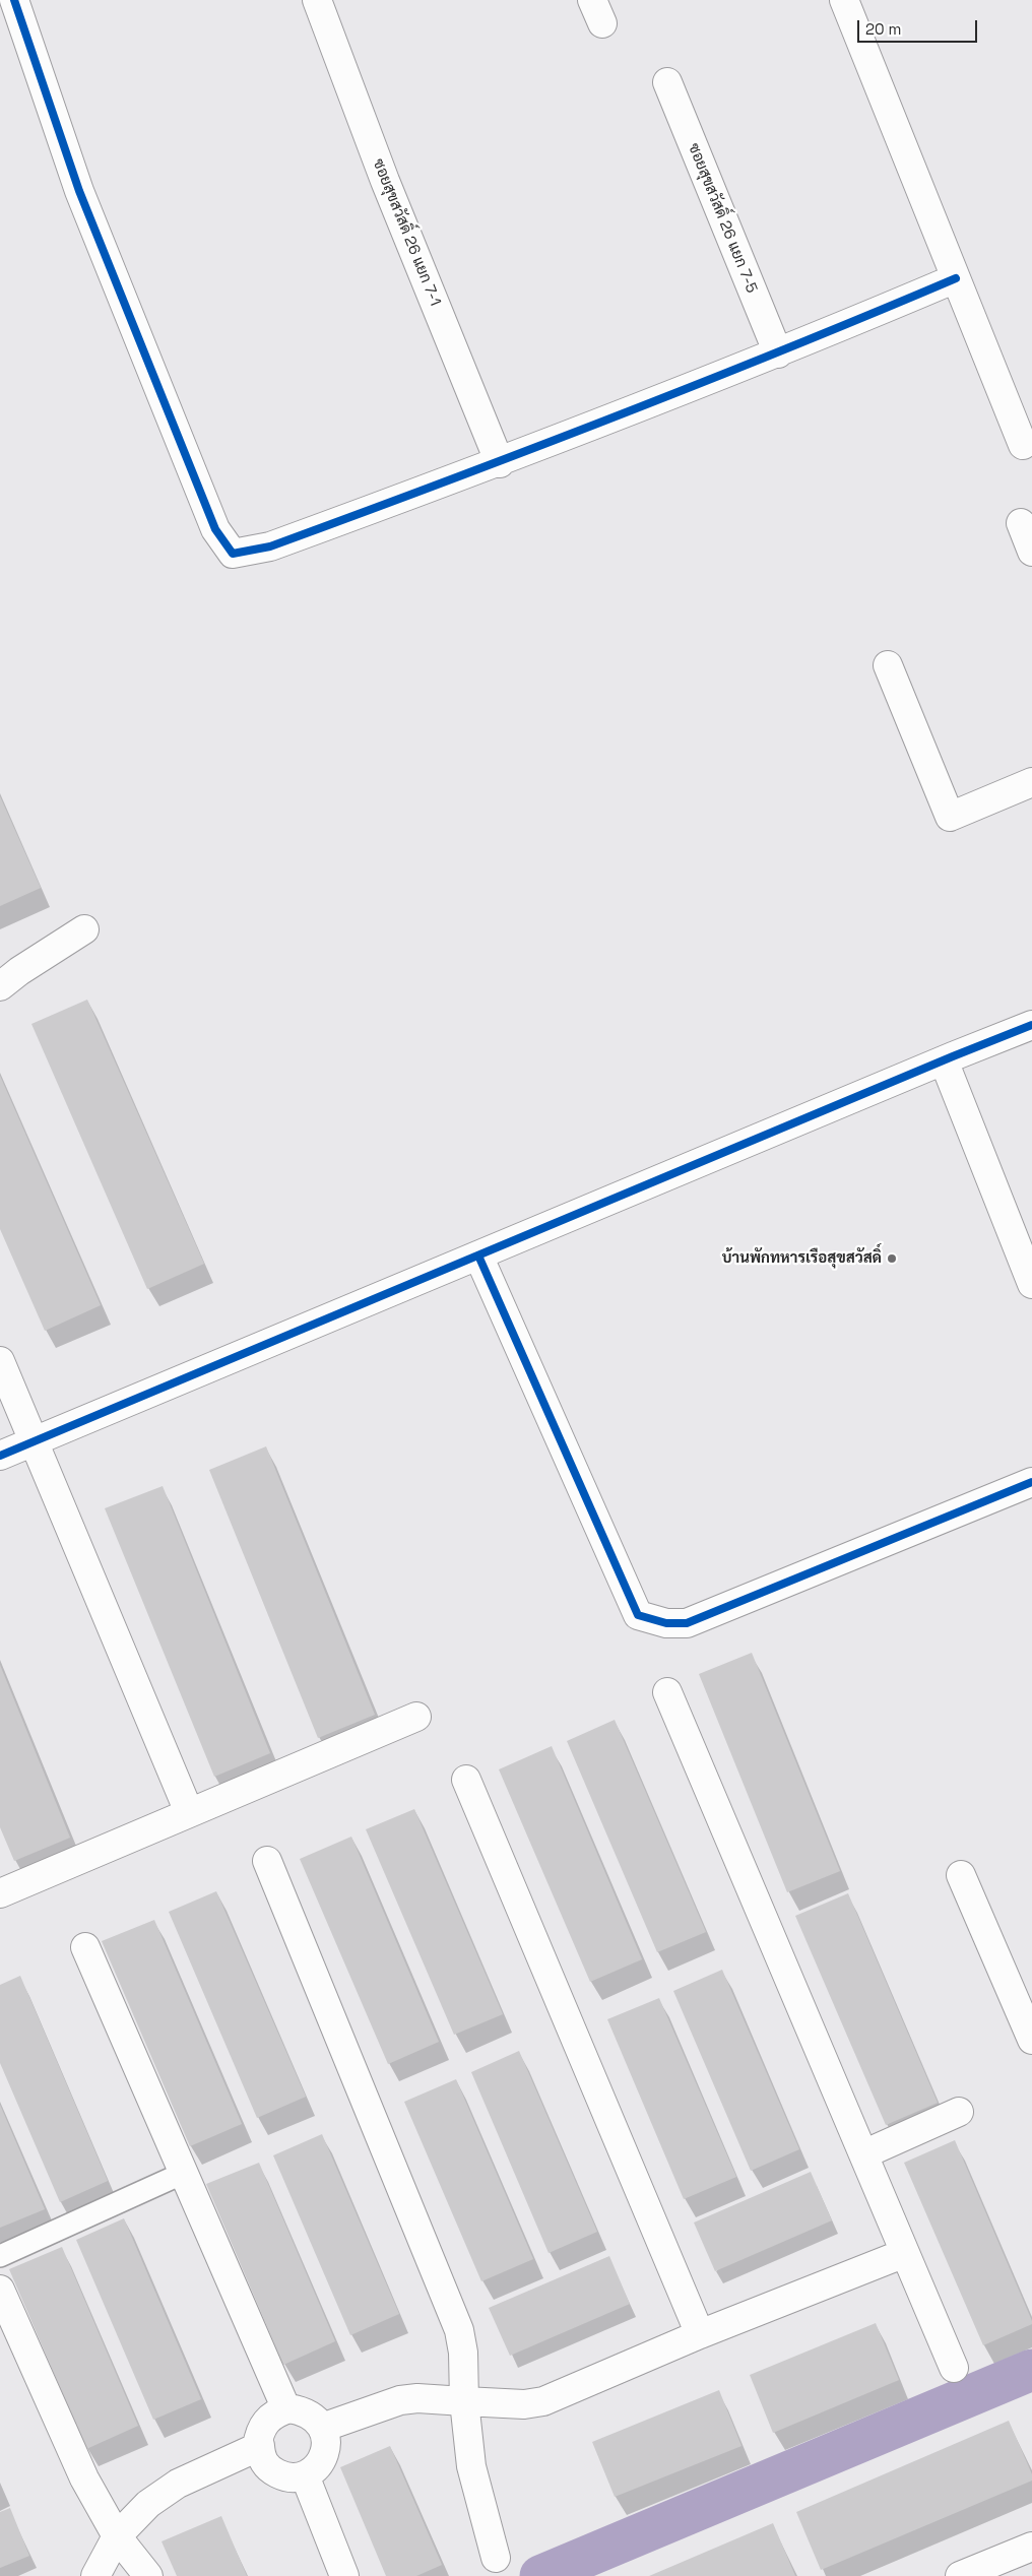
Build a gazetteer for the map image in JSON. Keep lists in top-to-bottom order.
{
  "streets": {
    "street": ["ซอยสุขสวัสดิ์ 26 แยก 7-5", "ซอยสุขสวัสดิ์ 26 แยก 7-1"]
  },
  "places": ["บ้านพักทหารเรือสุขสวัสดิ์"],
  "scale_bar": "20 m"
}
